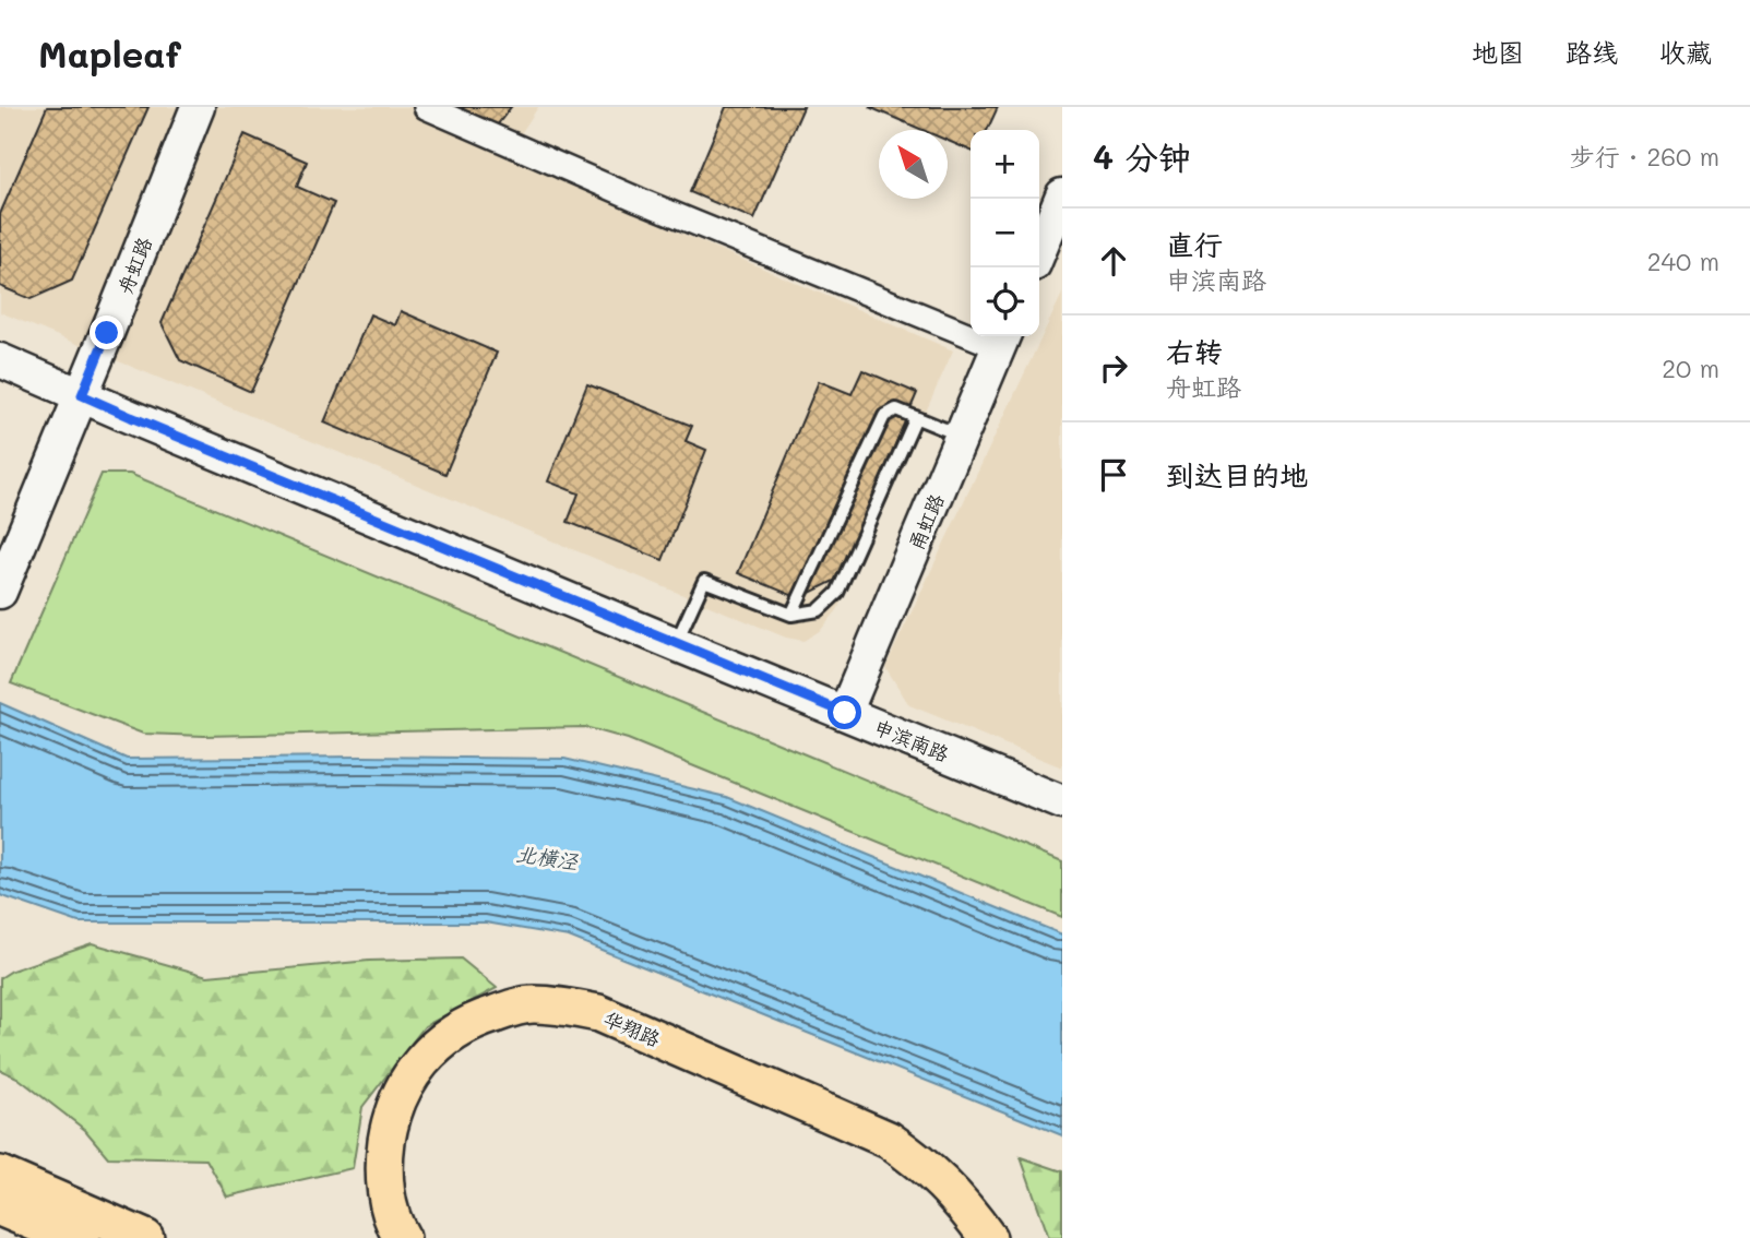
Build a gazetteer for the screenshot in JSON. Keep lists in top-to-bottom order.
{
  "streets": {
    "main road": [
      "舟虹路",
      "甬虹路",
      "申滨南路",
      "华翔路"
    ]
  },
  "crossings": [
    ["舟虹路", "申滨南路"],
    ["甬虹路", "申滨南路"]
  ],
  "water": ["北横泾"],
  "north": "top left",
  "page": {
    "header": "Mapleaf",
    "nav": ["地图", "路线", "收藏"],
    "heading": ["4 分钟", "步行 · 260 m"],
    "map_buttons": ["+", "−"],
    "list": [
      ["直行", "申滨南路", "240 m"],
      ["右转", "舟虹路", "20 m"],
      "到达目的地"
    ]
  }
}
